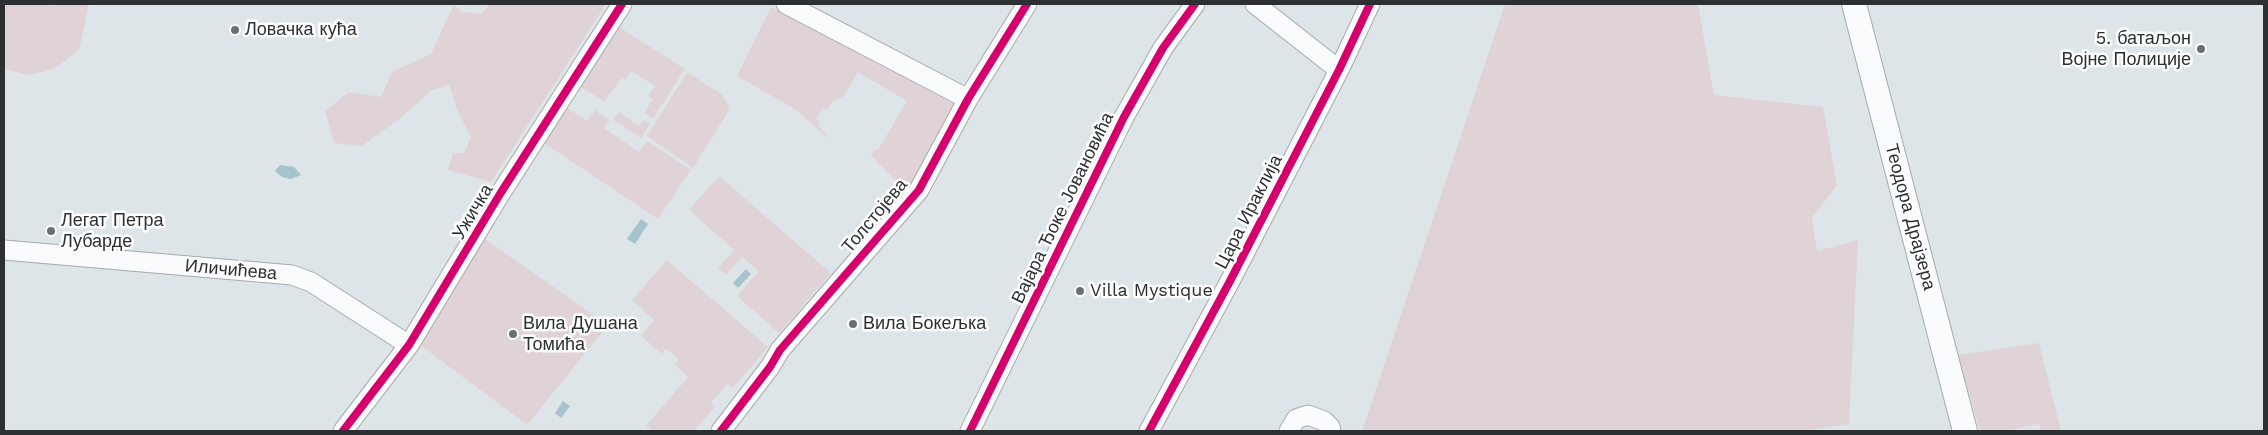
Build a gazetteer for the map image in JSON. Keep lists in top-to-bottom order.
{
  "streets": {
    "main road": ["Теодора Драјзера"],
    "street": [
      "Вајара Ђоке Јовановића",
      "Ужичка",
      "Цара Ираклија",
      "Толстојева",
      "Иличићева"
    ]
  },
  "crossings": [
    ["Ужичка", "Иличићева"]
  ],
  "places": [
    "Ловачка кућа",
    "5. батаљон Војне Полиције",
    "Легат Петра Лубарде",
    "Villa Mystique",
    "Вила Бокељка",
    "Вила Душана Томића"
  ]
}
